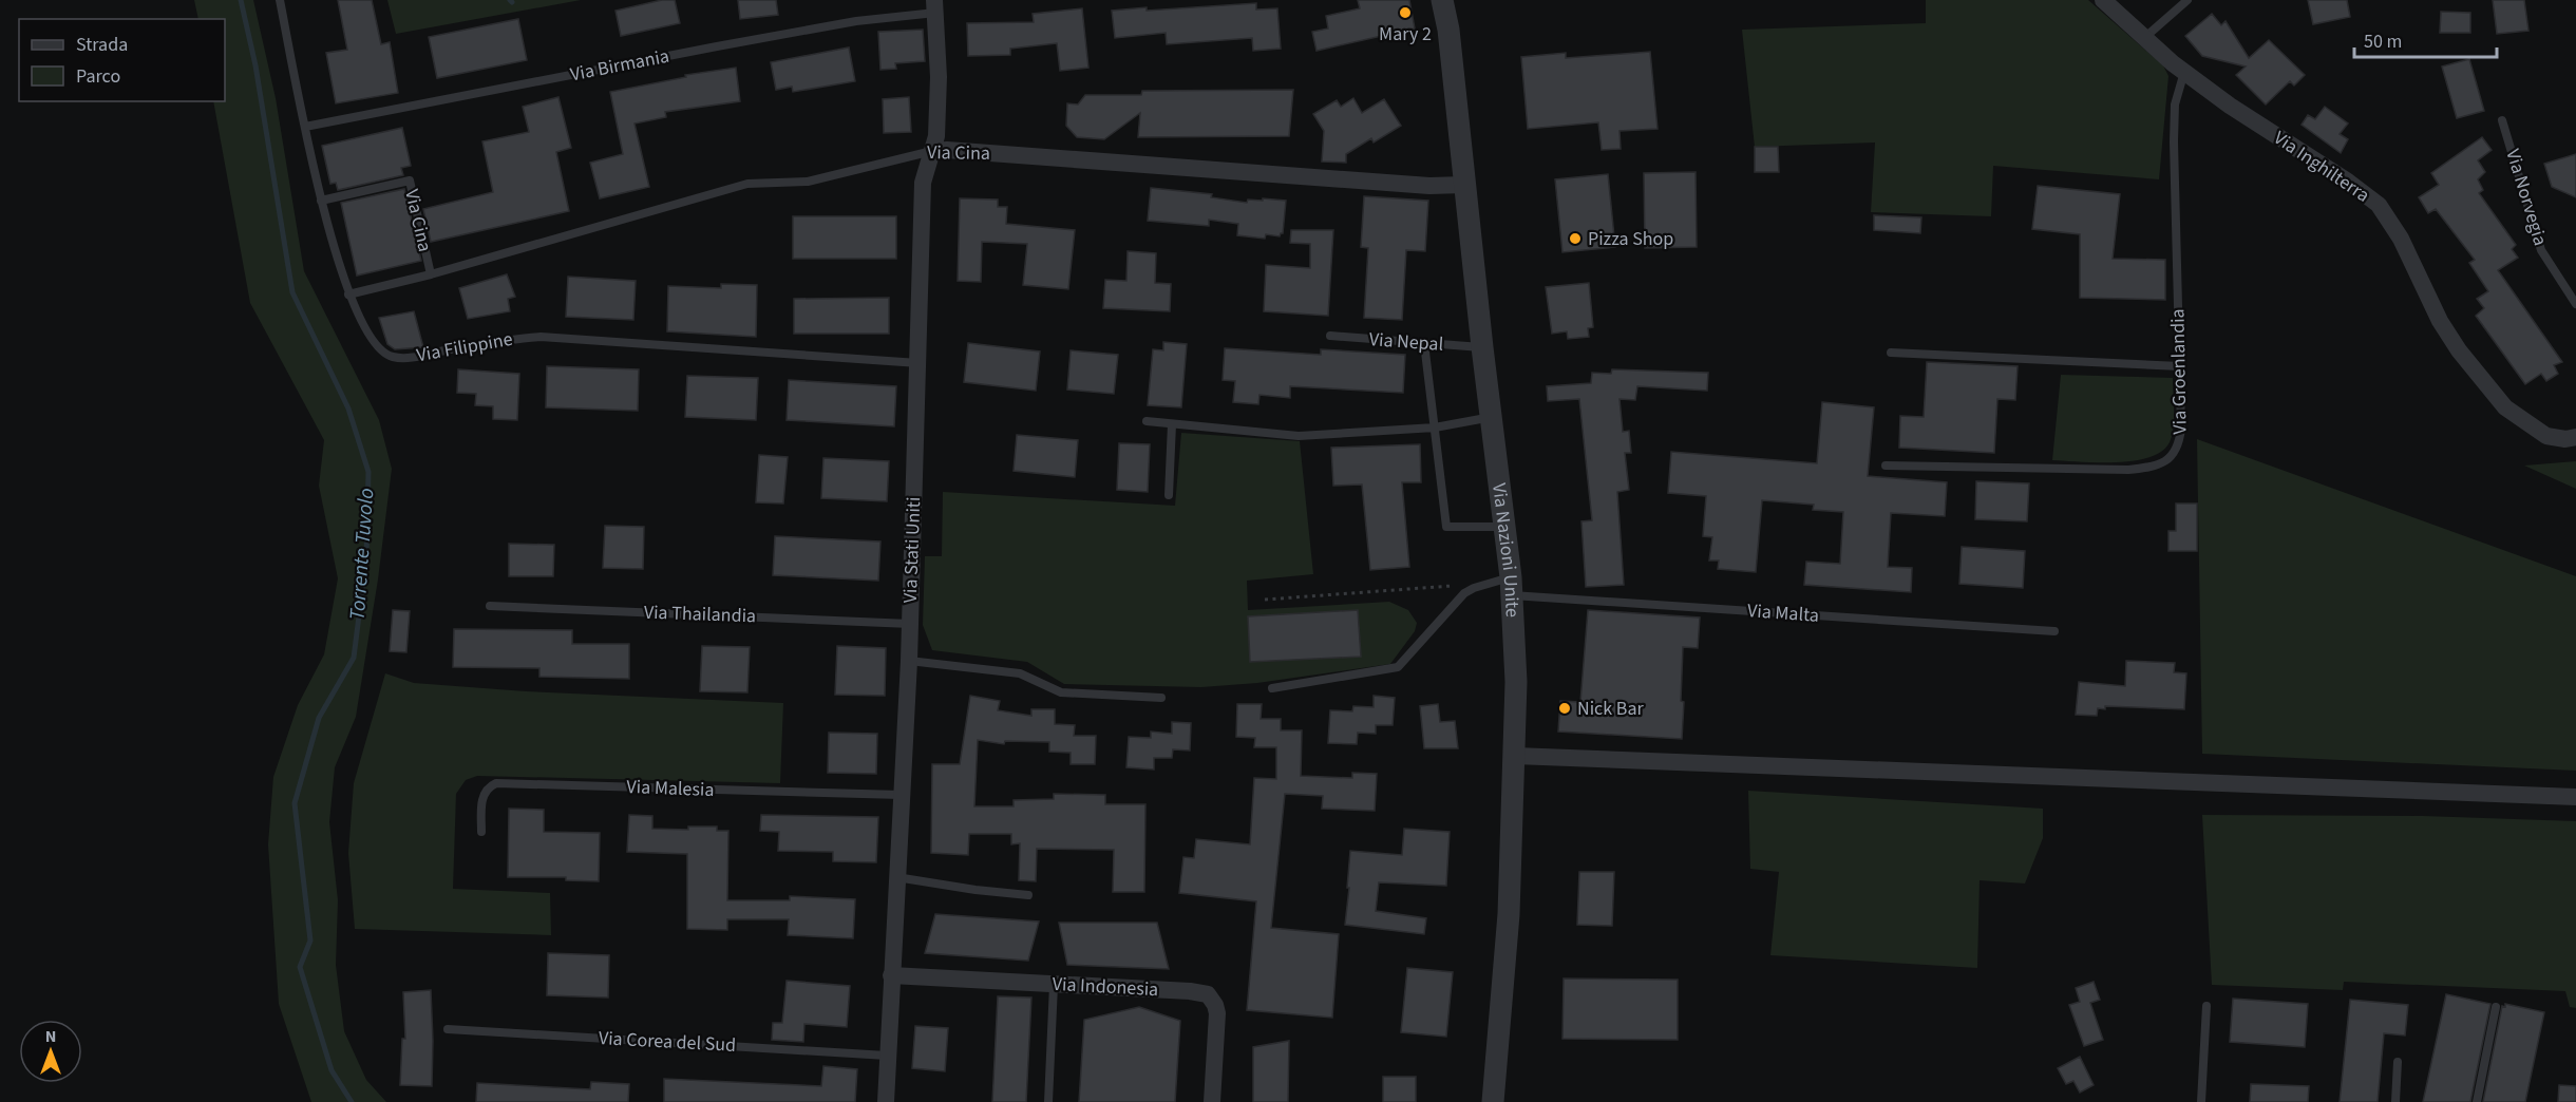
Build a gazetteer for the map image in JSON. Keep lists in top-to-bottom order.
{
  "streets": {
    "street": [
      "Via Cina",
      "Via Inghilterra",
      "Via Stati Uniti",
      "Via Nazioni Unite",
      "Via Indonesia"
    ],
    "lane": [
      "Via Birmania",
      "Via Norvegia",
      "Via Nepal",
      "Via Filippine",
      "Via Groenlandia",
      "Via Malta",
      "Via Thailandia",
      "Via Malesia",
      "Via Corea del Sud"
    ]
  },
  "crossings": [
    ["Via Birmania", "Via Filippine"],
    ["Via Birmania", "Via Stati Uniti"],
    ["Via Cina", "Via Filippine"],
    ["Via Cina", "Via Stati Uniti"],
    ["Via Cina", "Via Nazioni Unite"],
    ["Via Inghilterra", "Via Groenlandia"],
    ["Via Nepal", "Via Nazioni Unite"],
    ["Via Filippine", "Via Stati Uniti"],
    ["Via Stati Uniti", "Via Thailandia"],
    ["Via Stati Uniti", "Via Malesia"],
    ["Via Stati Uniti", "Via Indonesia"],
    ["Via Stati Uniti", "Via Corea del Sud"],
    ["Via Nazioni Unite", "Via Malta"]
  ],
  "water": ["Torrente Tuvolo"],
  "places": ["Mary 2", "Pizza Shop", "Nick Bar"],
  "legend": ["Strada", "Parco"],
  "scale_bar": "50 m",
  "north": "top"
}
